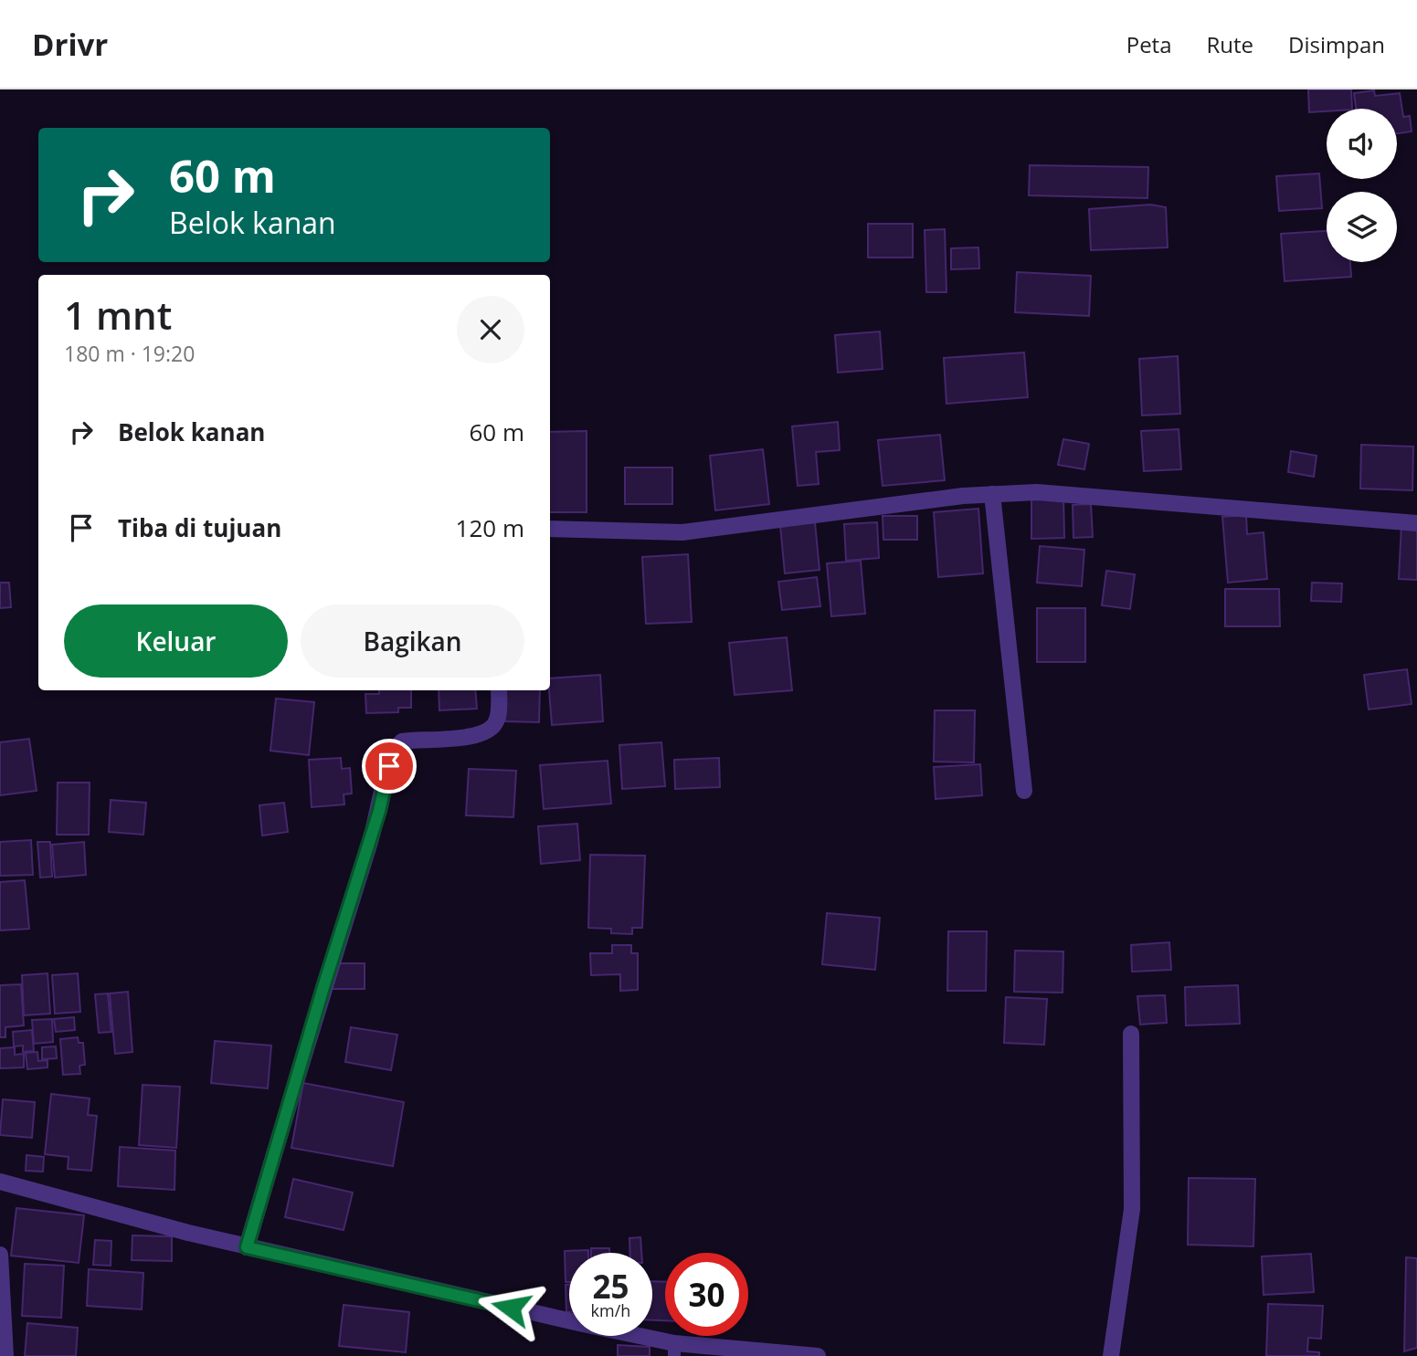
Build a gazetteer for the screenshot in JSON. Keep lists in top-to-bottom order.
{
  "page": {
    "header": "Drivr",
    "nav": ["Peta", "Rute", "Disimpan"],
    "turn": ["60 m", "Belok kanan"],
    "heading": ["1 mnt", "180 m · 19:20"],
    "list": [
      {
        "name": "Belok kanan",
        "value": "60 m"
      },
      {
        "name": "Tiba di tujuan",
        "value": "120 m"
      }
    ],
    "buttons": ["Keluar", "Bagikan"],
    "speed": "25 km/h",
    "limit": "30"
  }
}
